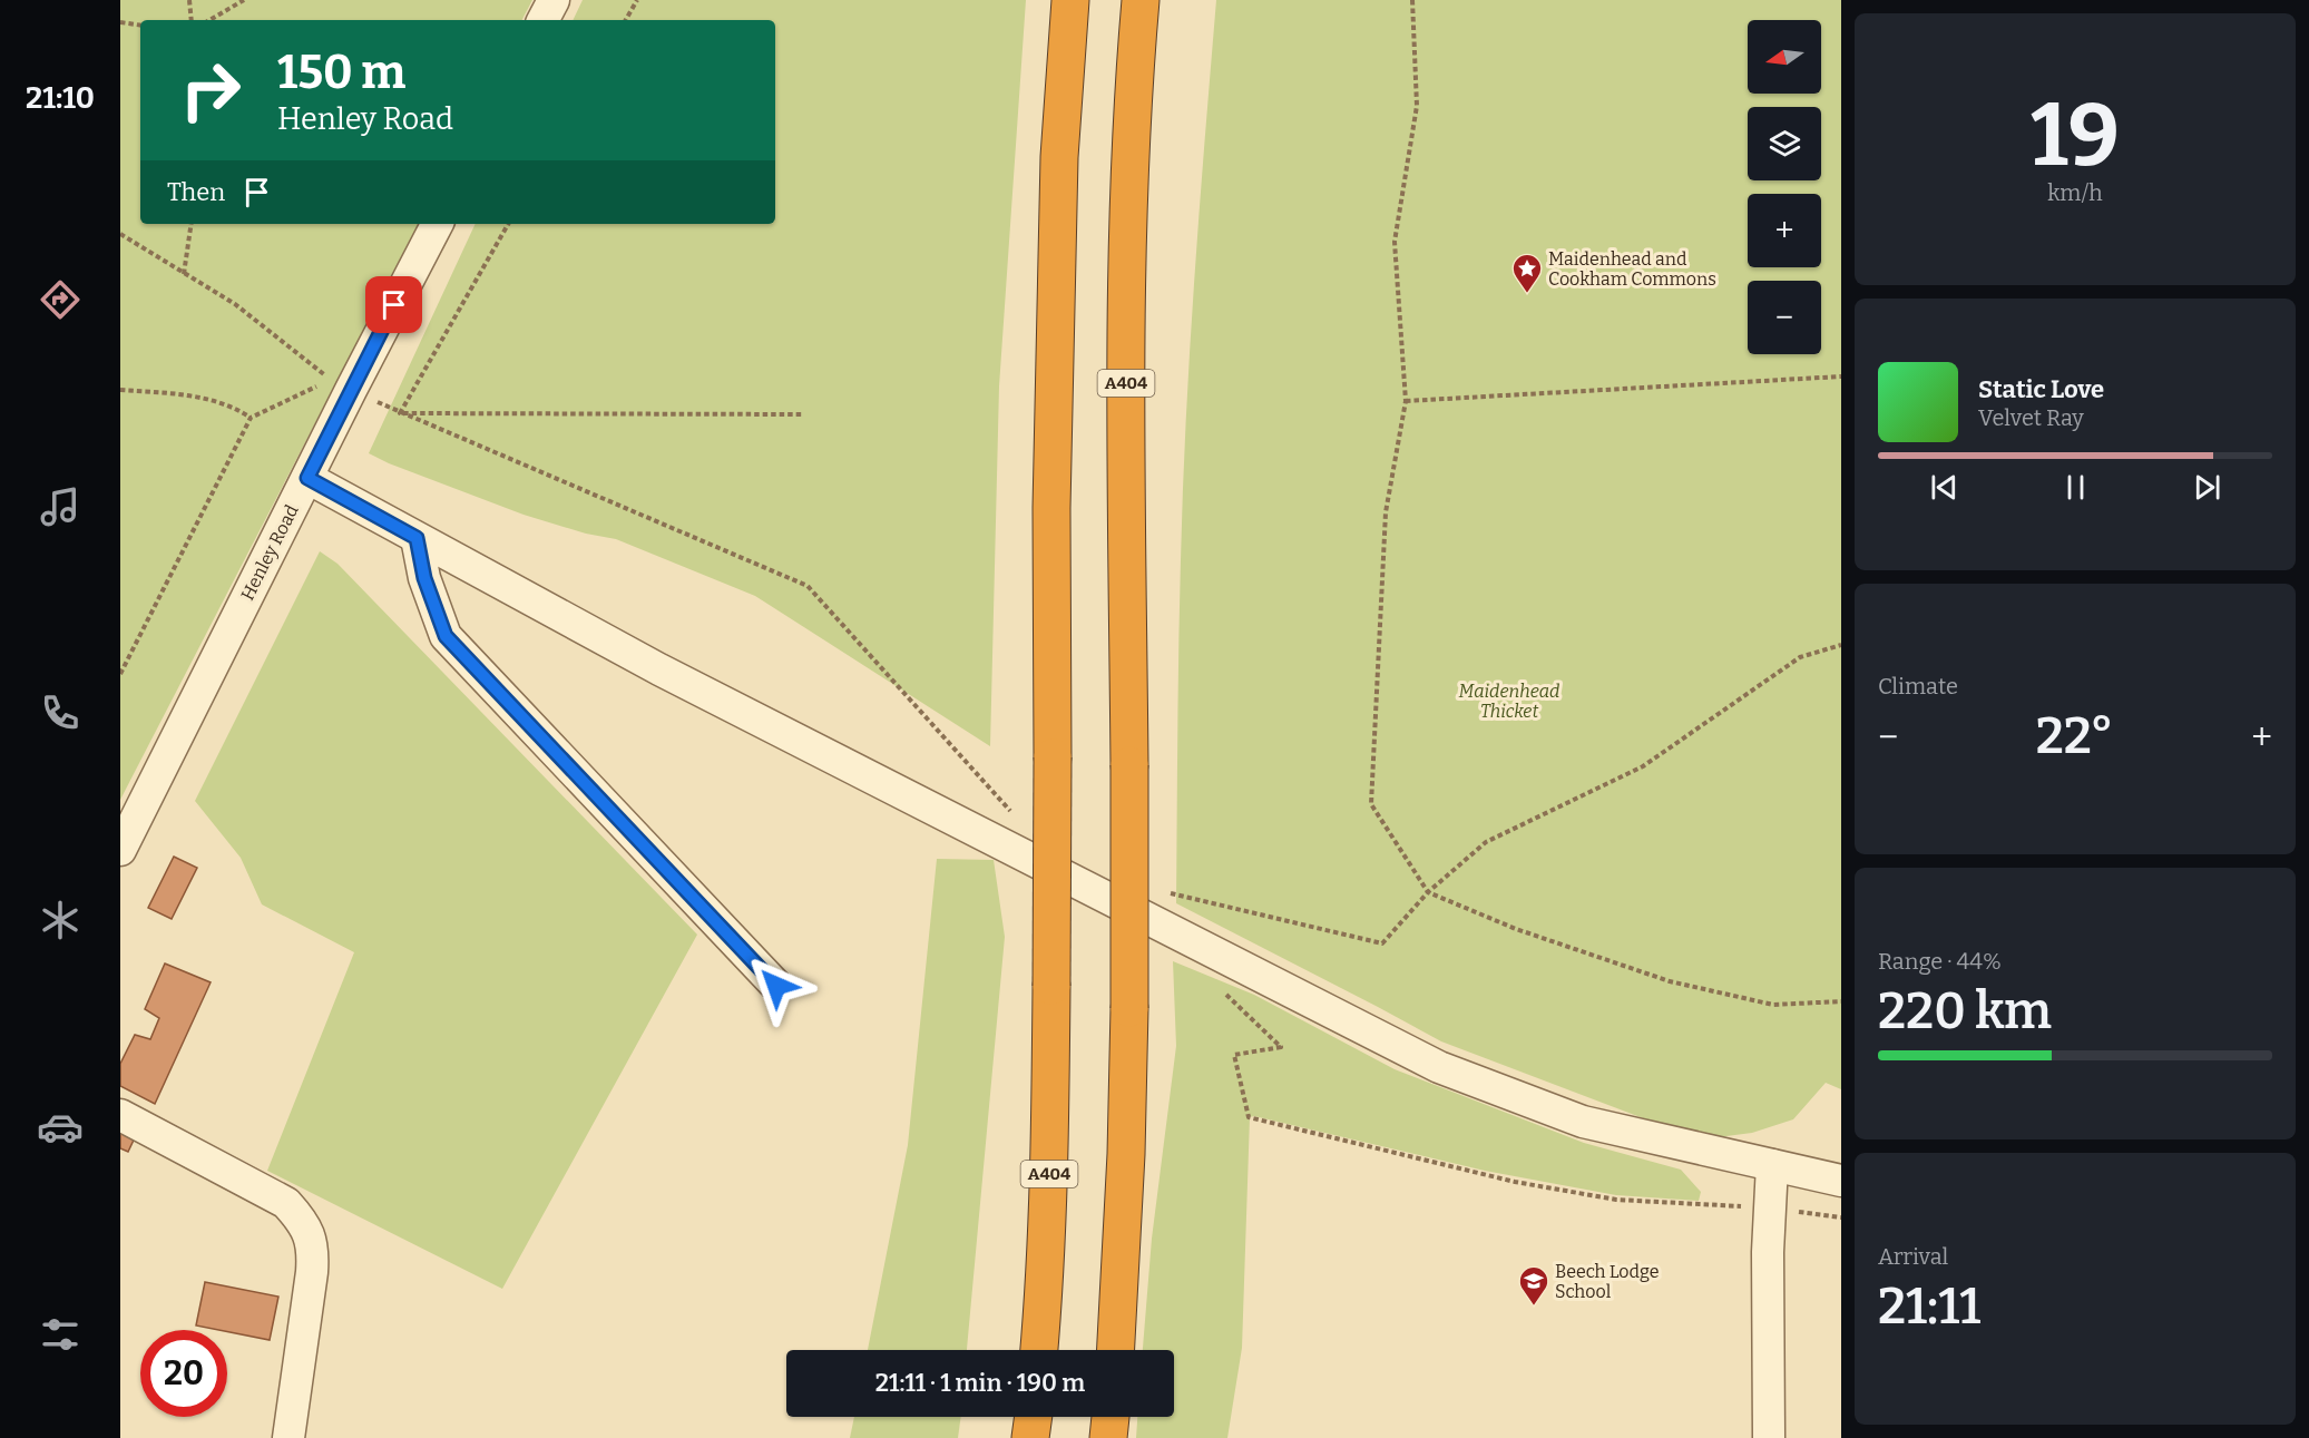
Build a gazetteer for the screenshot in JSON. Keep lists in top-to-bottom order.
{
  "streets": {
    "highway": ["A404"],
    "street": ["Henley Road"]
  },
  "parks": ["Maidenhead Thicket"],
  "places": {
    "place": ["Maidenhead and Cookham Commons"],
    "school or university": ["Beech Lodge School"]
  },
  "north": "left",
  "page": {
    "tabs": "21:10",
    "tile": [
      ["19", "km/h"],
      "Climate",
      ["Range · 44%", "220 km"],
      ["Arrival", "21:11"]
    ],
    "map_buttons": ["+", "−"],
    "turn": ["150 m", "Henley Road"],
    "then": "Then",
    "song": ["Static Love", "Velvet Ray"],
    "heat": ["−", "22°", "+"],
    "limit": "20",
    "trip": "21:11 · 1 min · 190 m"
  }
}
